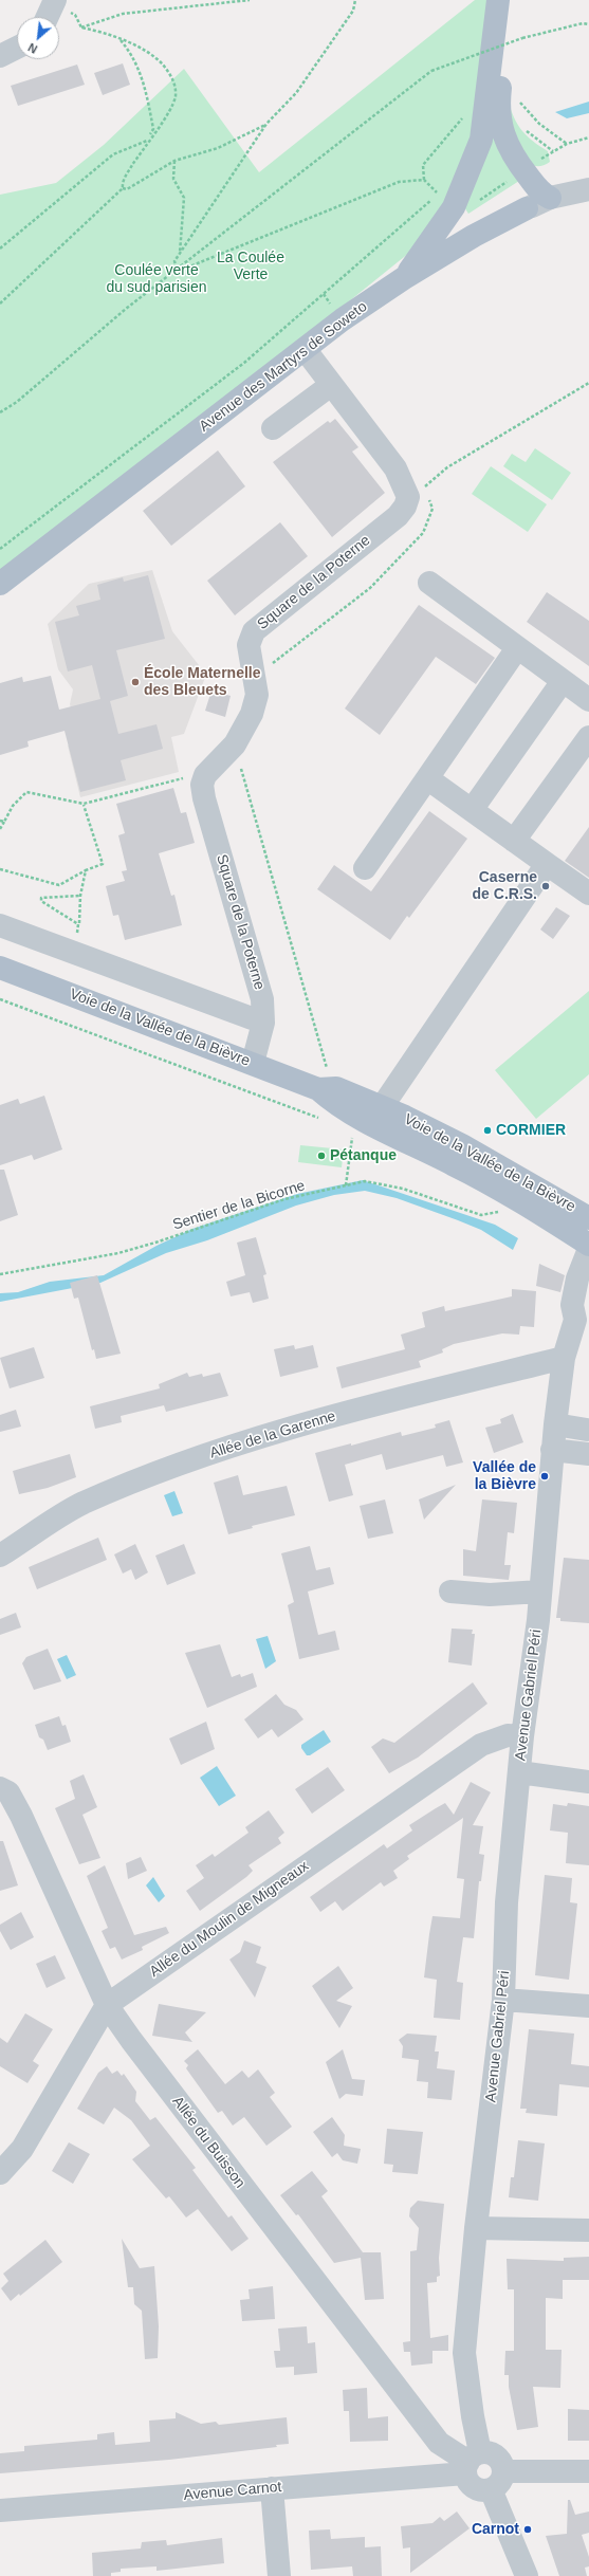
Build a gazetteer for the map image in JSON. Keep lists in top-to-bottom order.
{
  "streets": {
    "main road": ["Avenue des Martyrs de Soweto", "Voie de la Vallée de la Bièvre"],
    "street": [
      "Square de la Poterne",
      "Allée de la Garenne",
      "Avenue Gabriel Péri",
      "Allée du Moulin de Migneaux",
      "Allée du Buisson",
      "Avenue Carnot"
    ],
    "path": ["Sentier de la Bicorne"]
  },
  "crossings": [
    ["Square de la Poterne", "Voie de la Vallée de la Bièvre"],
    ["Allée de la Garenne", "Avenue Gabriel Péri"],
    ["Avenue Gabriel Péri", "Allée du Moulin de Migneaux"],
    ["Avenue Gabriel Péri", "Allée du Buisson"],
    ["Avenue Gabriel Péri", "Avenue Carnot"],
    ["Allée du Moulin de Migneaux", "Allée du Buisson"],
    ["Allée du Buisson", "Avenue Carnot"]
  ],
  "parks": ["La Coulée Verte", "Coulée verte du sud parisien"],
  "places": [
    "École Maternelle des Bleuets",
    "Caserne de C.R.S.",
    "CORMIER",
    "Pétanque",
    "Vallée de la Bièvre",
    "Carnot"
  ],
  "north": "bottom left"
}
